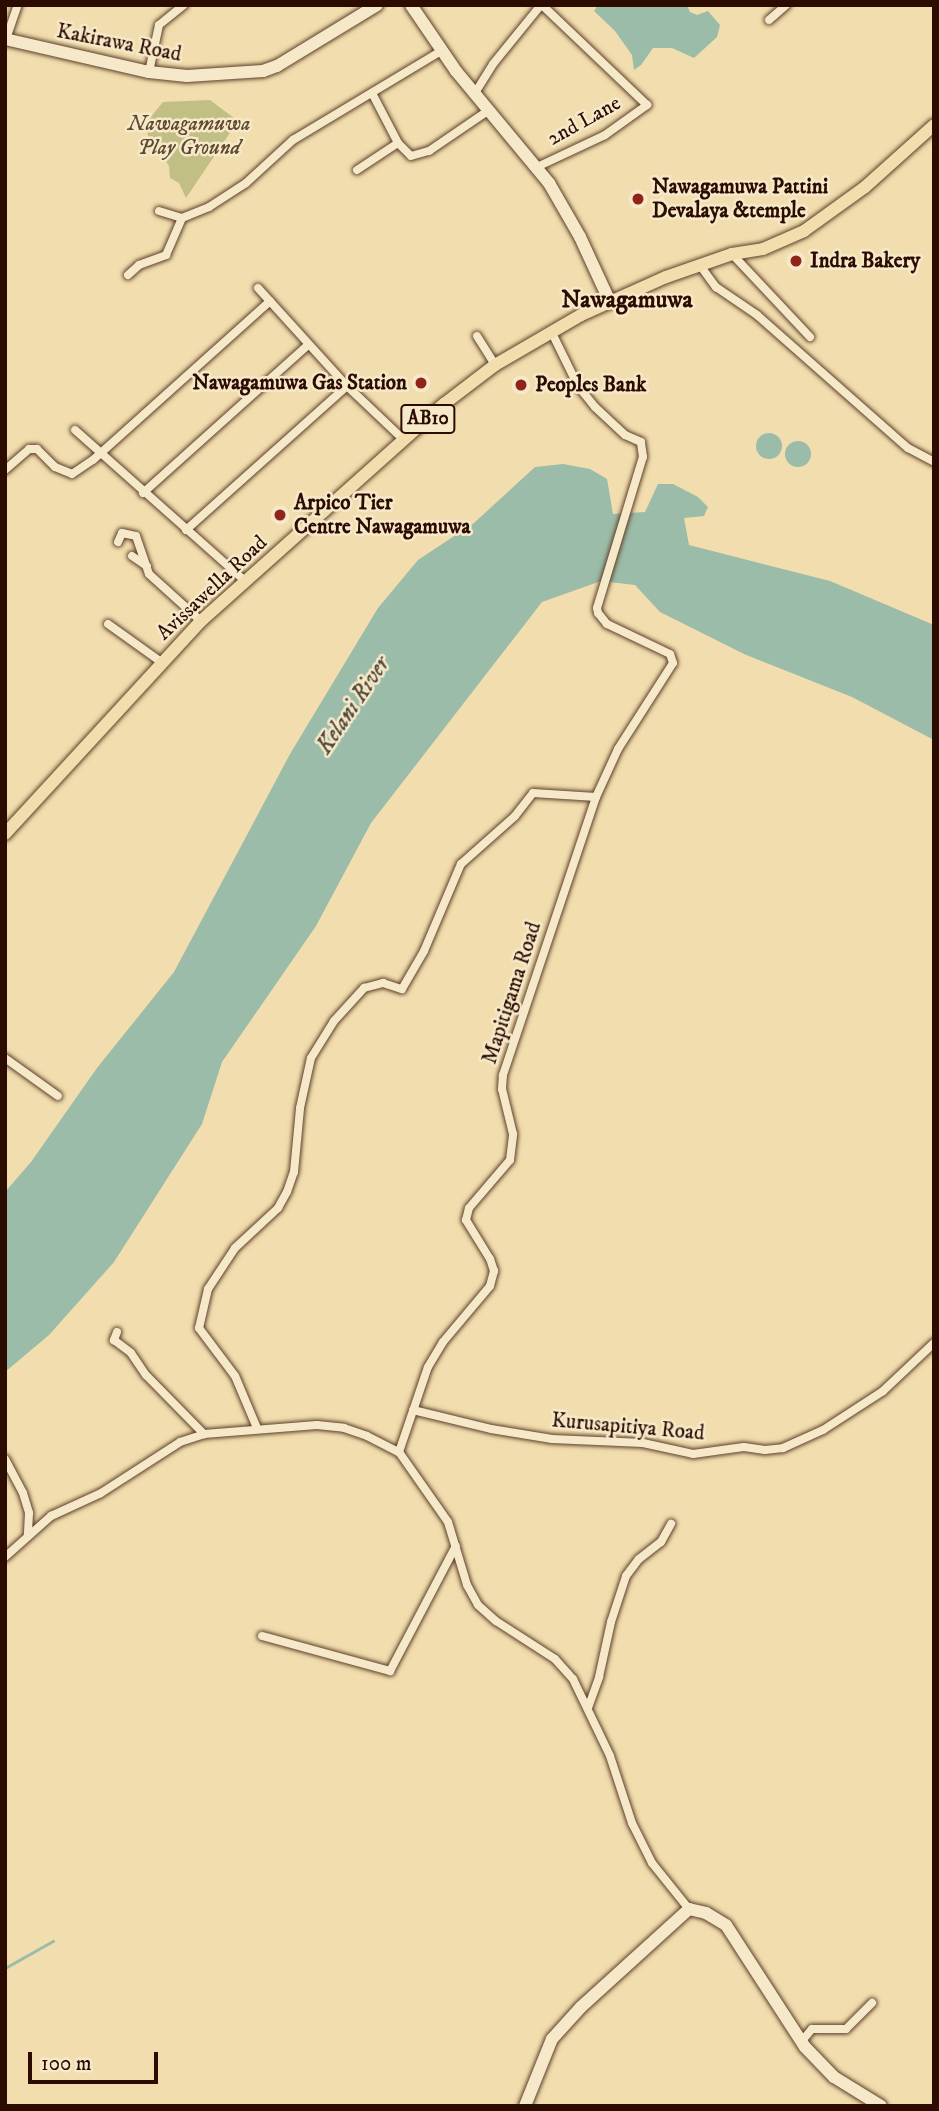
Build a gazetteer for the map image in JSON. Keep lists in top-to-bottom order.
{
  "streets": {
    "main road": ["AB10", "Avissawella Road"],
    "street": [
      "Kakirawa Road",
      "2nd Lane",
      "Mapitigama Road",
      "Kurusapitiya Road"
    ]
  },
  "crossings": [
    ["Avissawella Road", "Mapitigama Road"],
    ["Mapitigama Road", "Kurusapitiya Road"]
  ],
  "districts": ["Nawagamuwa"],
  "water": ["Kelani River"],
  "parks": ["Nawagamuwa Play Ground"],
  "places": [
    "Nawagamuwa Pattini Devalaya &temple",
    "Indra Bakery",
    "Nawagamuwa Gas Station",
    "Peoples Bank",
    "Arpico Tier Centre Nawagamuwa"
  ],
  "scale_bar": "100 m"
}
